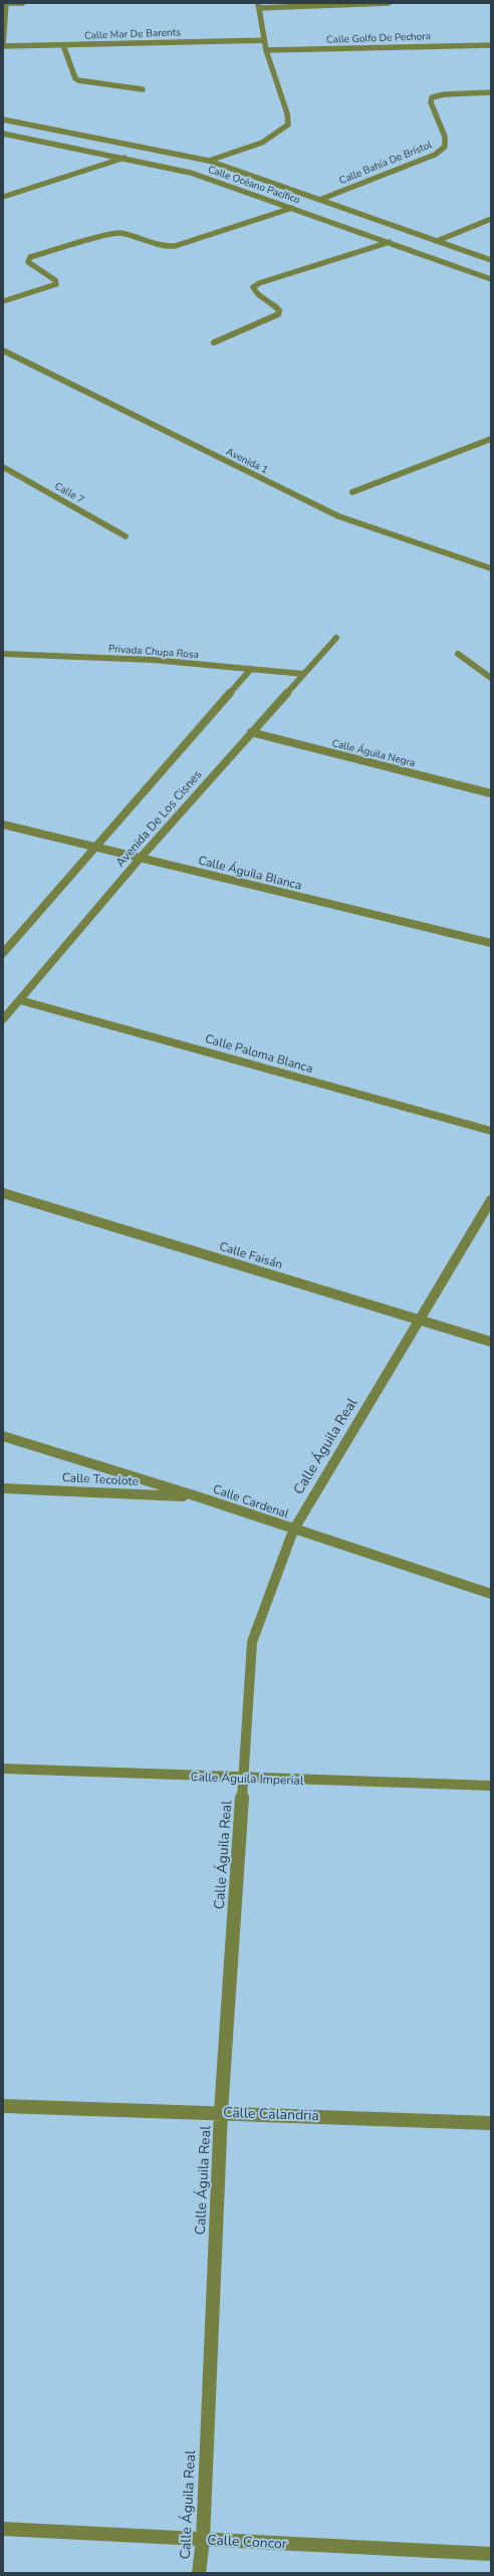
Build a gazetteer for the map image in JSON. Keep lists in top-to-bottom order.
{
  "streets": {
    "street": [
      "Calle Mar De Barents",
      "Calle Golfo De Pechora",
      "Calle Bahía De Brístol",
      "Calle Océano Pacífico",
      "Avenida 1",
      "Calle 7",
      "Privada Chupa Rosa",
      "Calle Águila Negra",
      "Avenida De Los Cisnes",
      "Calle Águila Blanca",
      "Calle Paloma Blanca",
      "Calle Faisán",
      "Calle Águila Real",
      "Calle Tecolote",
      "Calle Cardenal",
      "Calle Águila Imperial",
      "Calle Calandria",
      "Calle Concor"
    ]
  },
  "crossings": [
    ["Calle Bahía De Brístol", "Calle Océano Pacífico"],
    ["Privada Chupa Rosa", "Avenida De Los Cisnes"],
    ["Calle Águila Negra", "Avenida De Los Cisnes"],
    ["Avenida De Los Cisnes", "Calle Águila Blanca"],
    ["Avenida De Los Cisnes", "Calle Paloma Blanca"],
    ["Calle Faisán", "Calle Águila Real"],
    ["Calle Águila Real", "Calle Cardenal"],
    ["Calle Águila Real", "Calle Águila Imperial"],
    ["Calle Águila Real", "Calle Calandria"],
    ["Calle Águila Real", "Calle Concor"],
    ["Calle Tecolote", "Calle Cardenal"]
  ]
}
